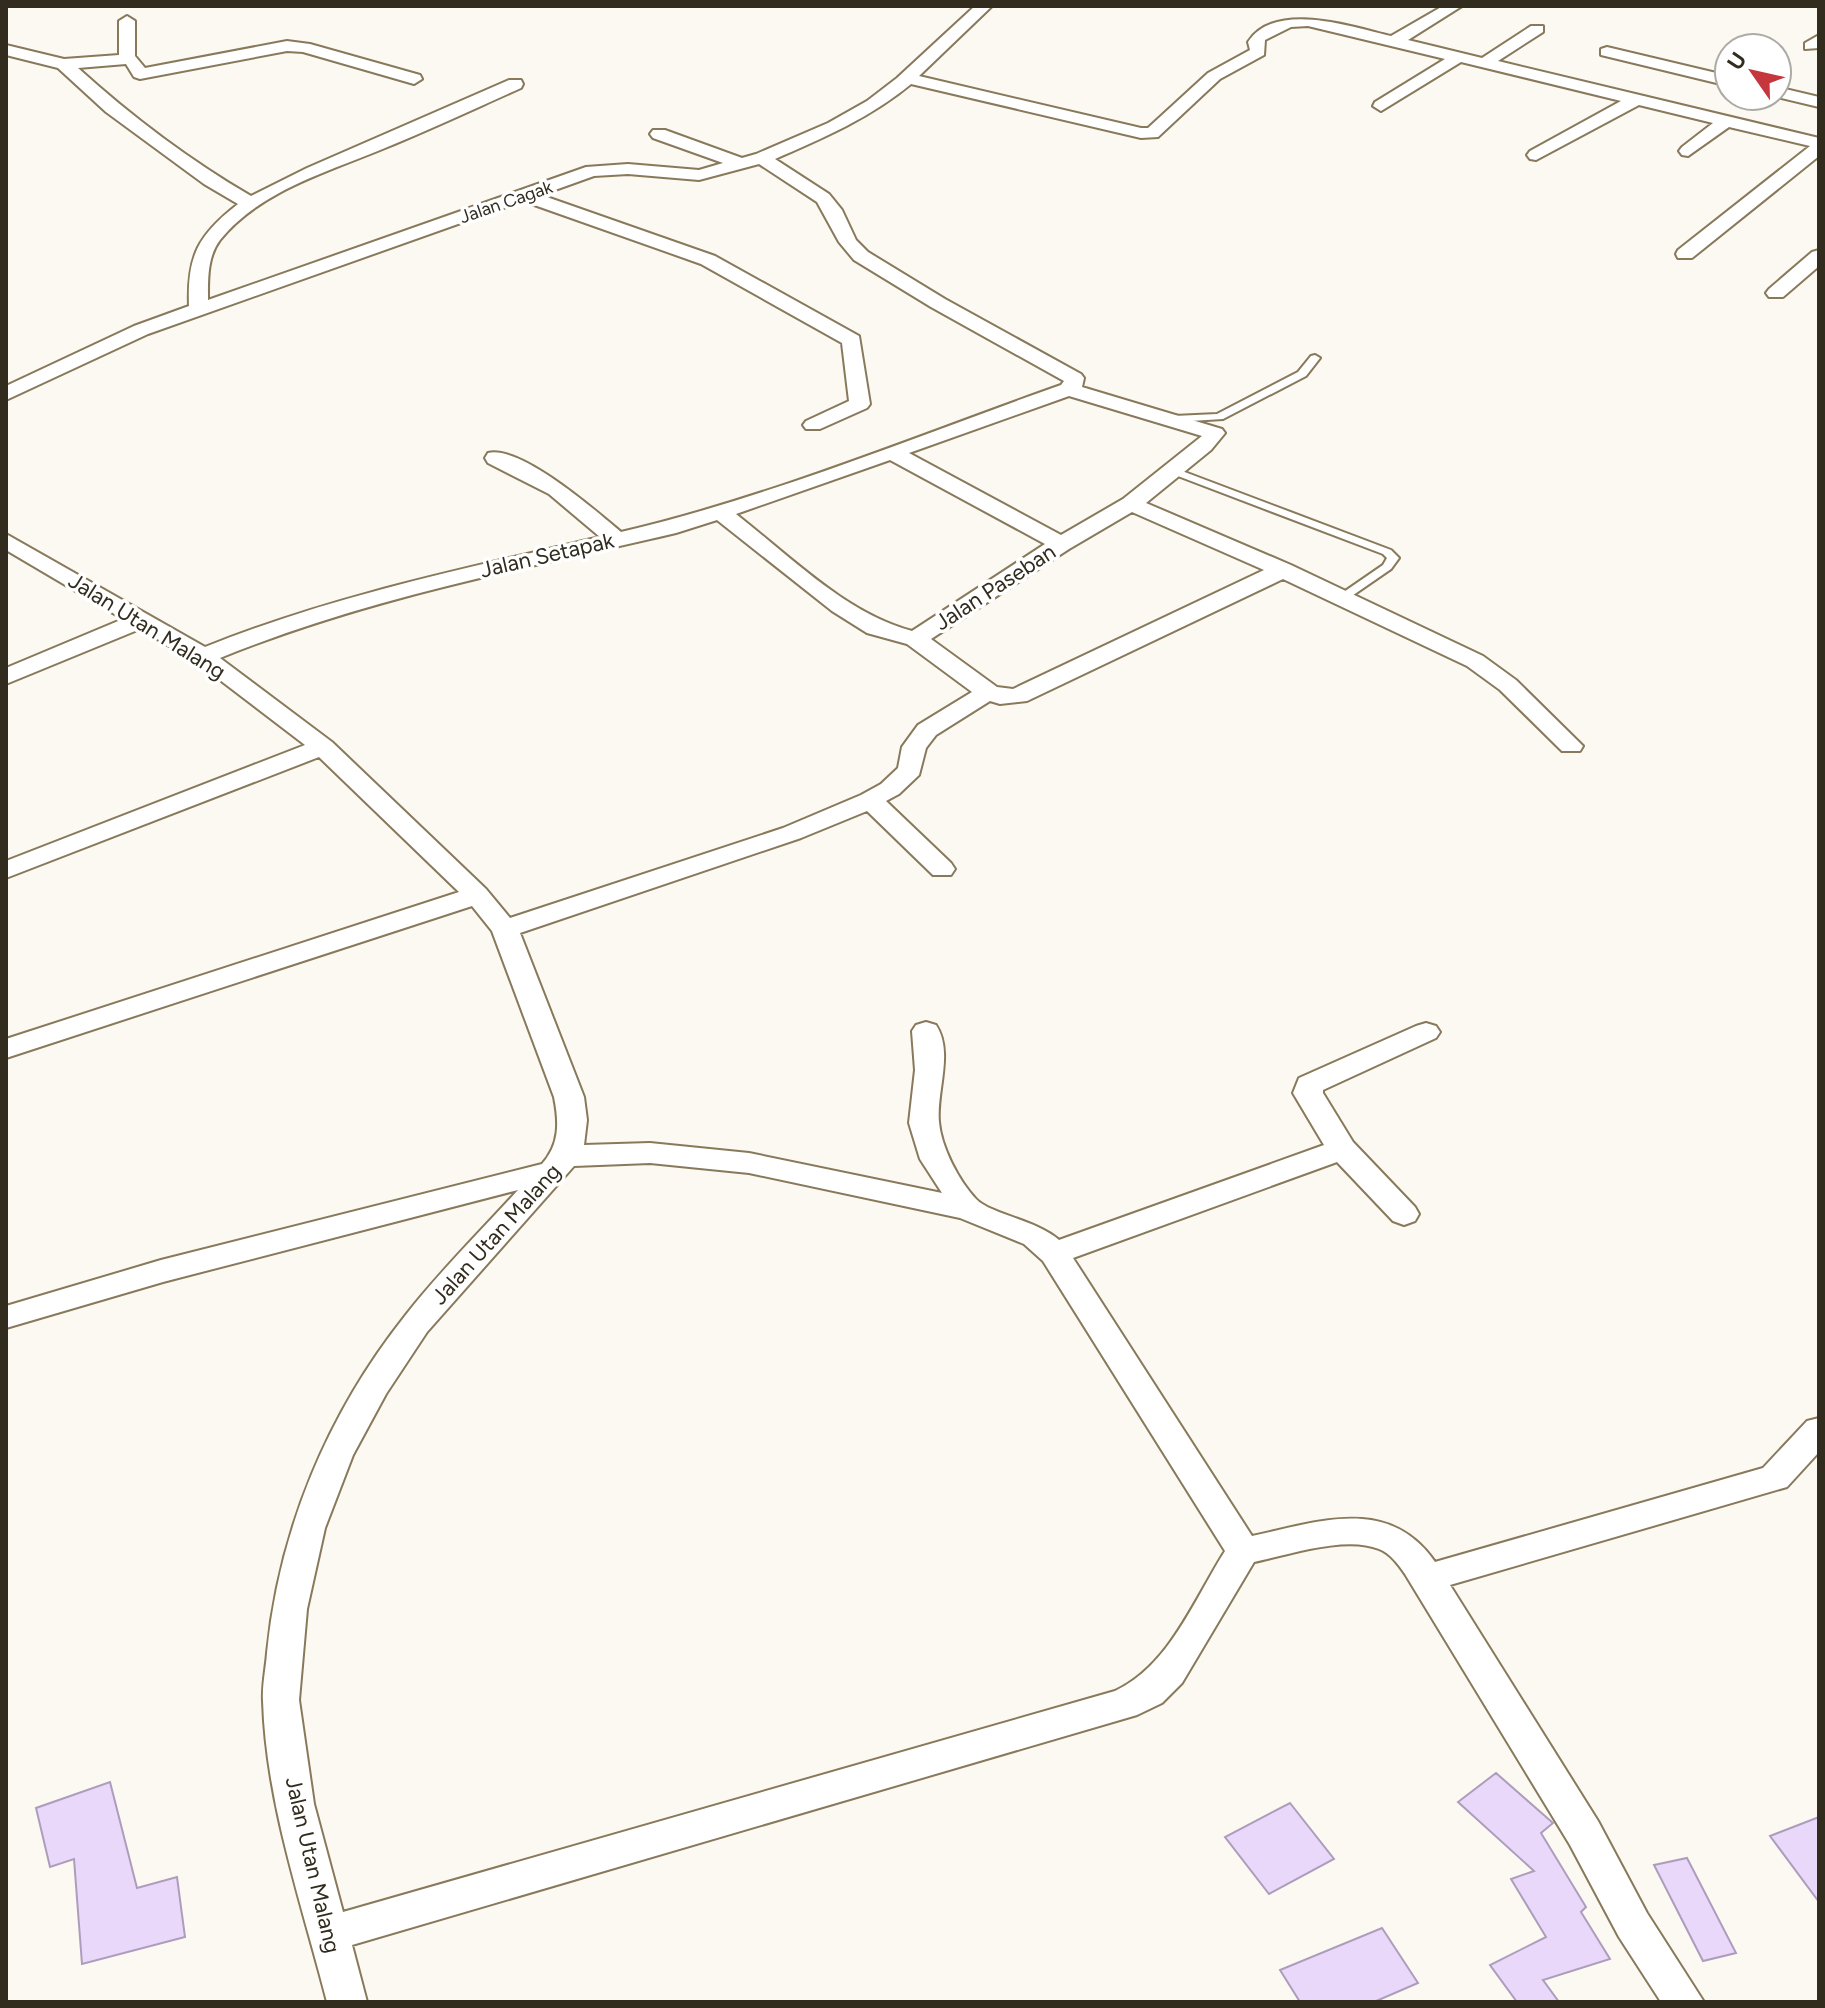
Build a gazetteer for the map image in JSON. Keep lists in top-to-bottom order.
{
  "streets": {
    "street": [
      "Jalan Cagak",
      "Jalan Setapak",
      "Jalan Paseban",
      "Jalan Utan Malang"
    ]
  },
  "crossings": [
    ["Jalan Setapak", "Jalan Paseban"],
    ["Jalan Setapak", "Jalan Utan Malang"]
  ],
  "north": "top left"
}
